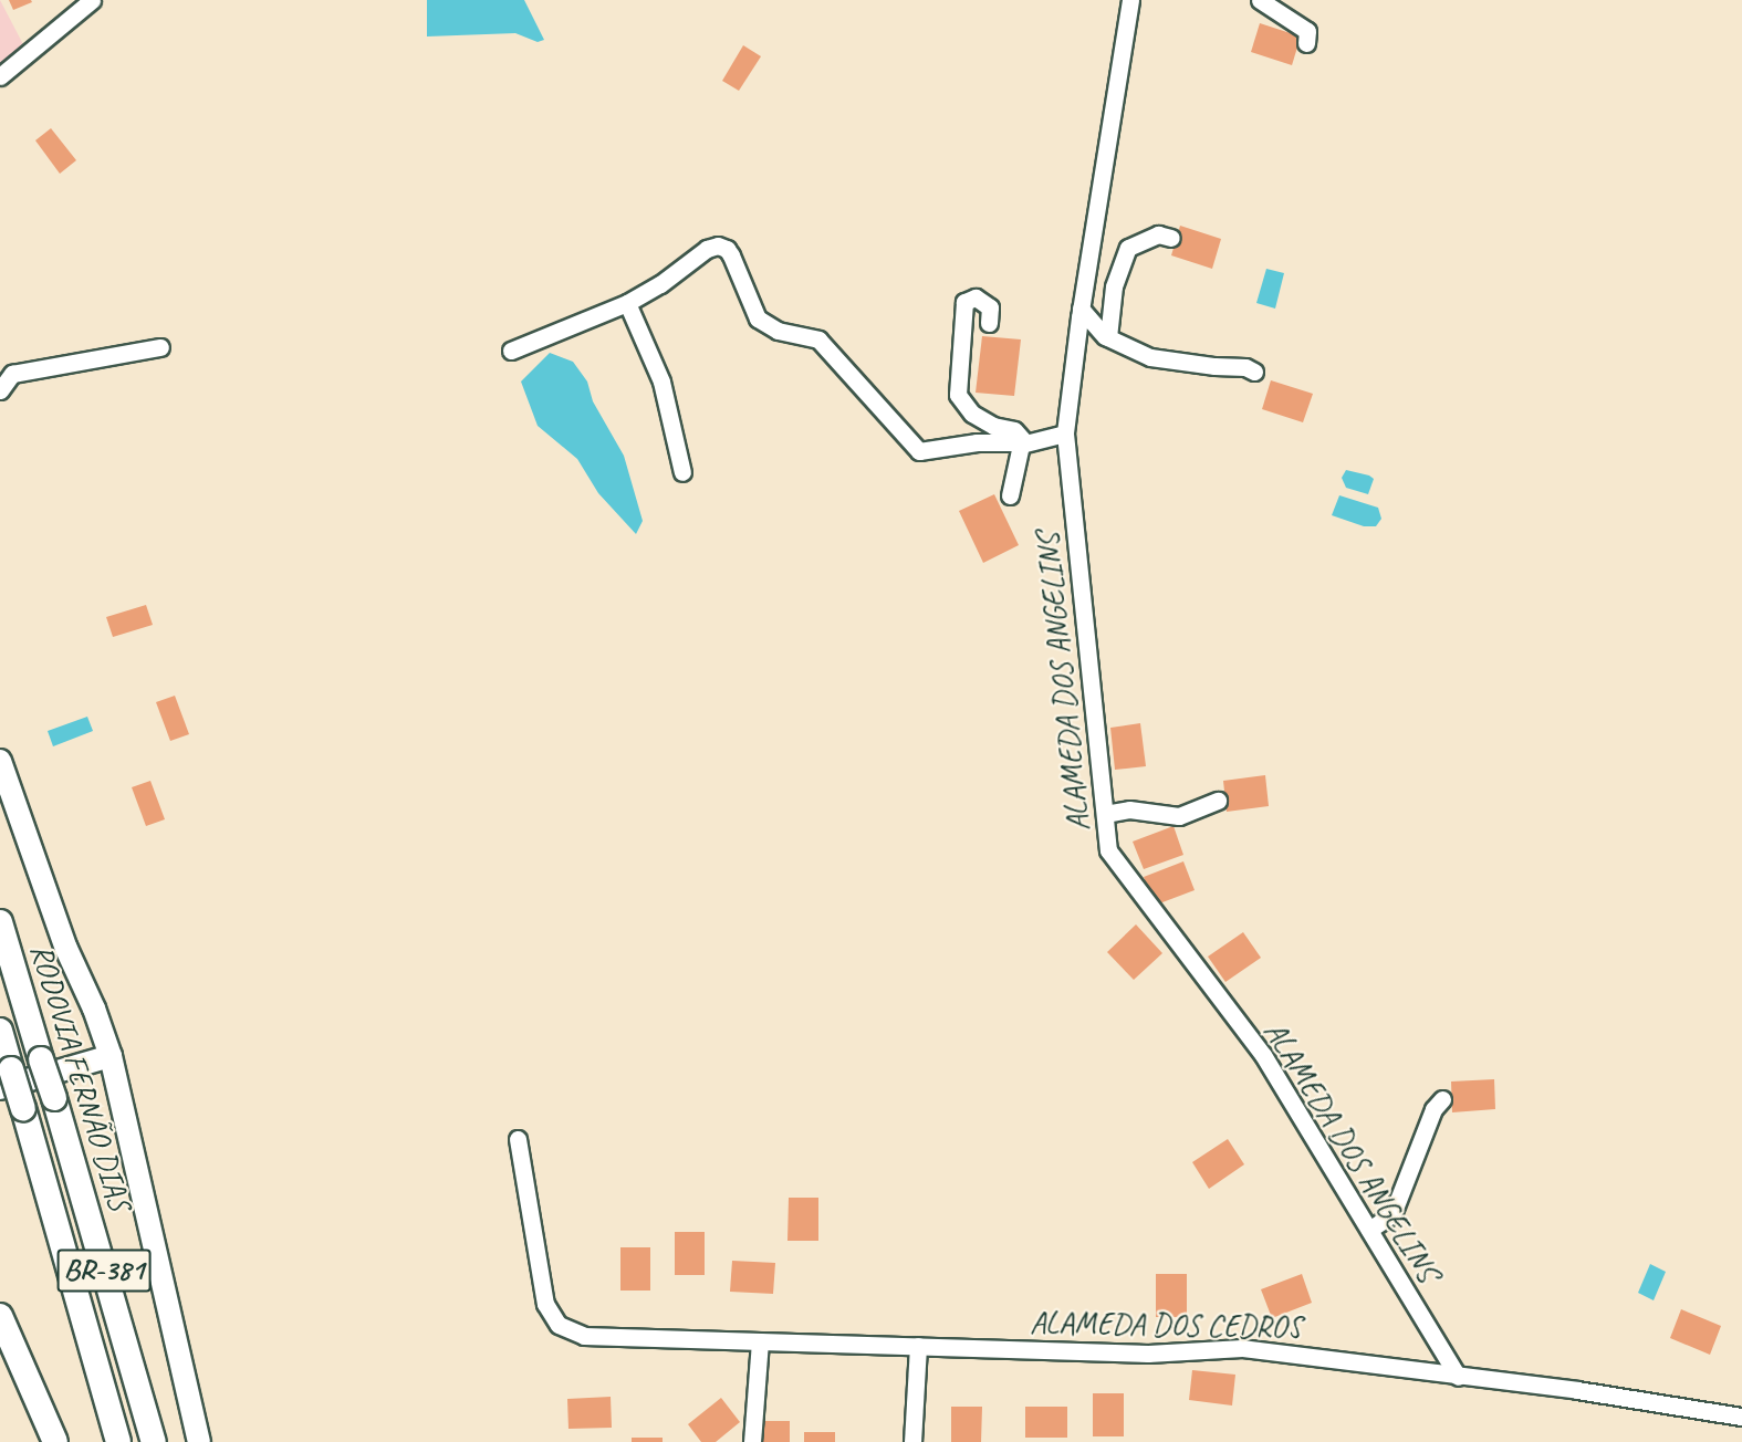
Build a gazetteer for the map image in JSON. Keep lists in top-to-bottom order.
{
  "streets": {
    "highway": ["RODOVIA FERNÃO DIAS", "BR-381"],
    "street": ["ALAMEDA DOS ANGELINS", "ALAMEDA DOS CEDROS"]
  },
  "crossings": [
    ["ALAMEDA DOS ANGELINS", "ALAMEDA DOS CEDROS"],
    ["RODOVIA FERNÃO DIAS", "BR-381"]
  ]
}
